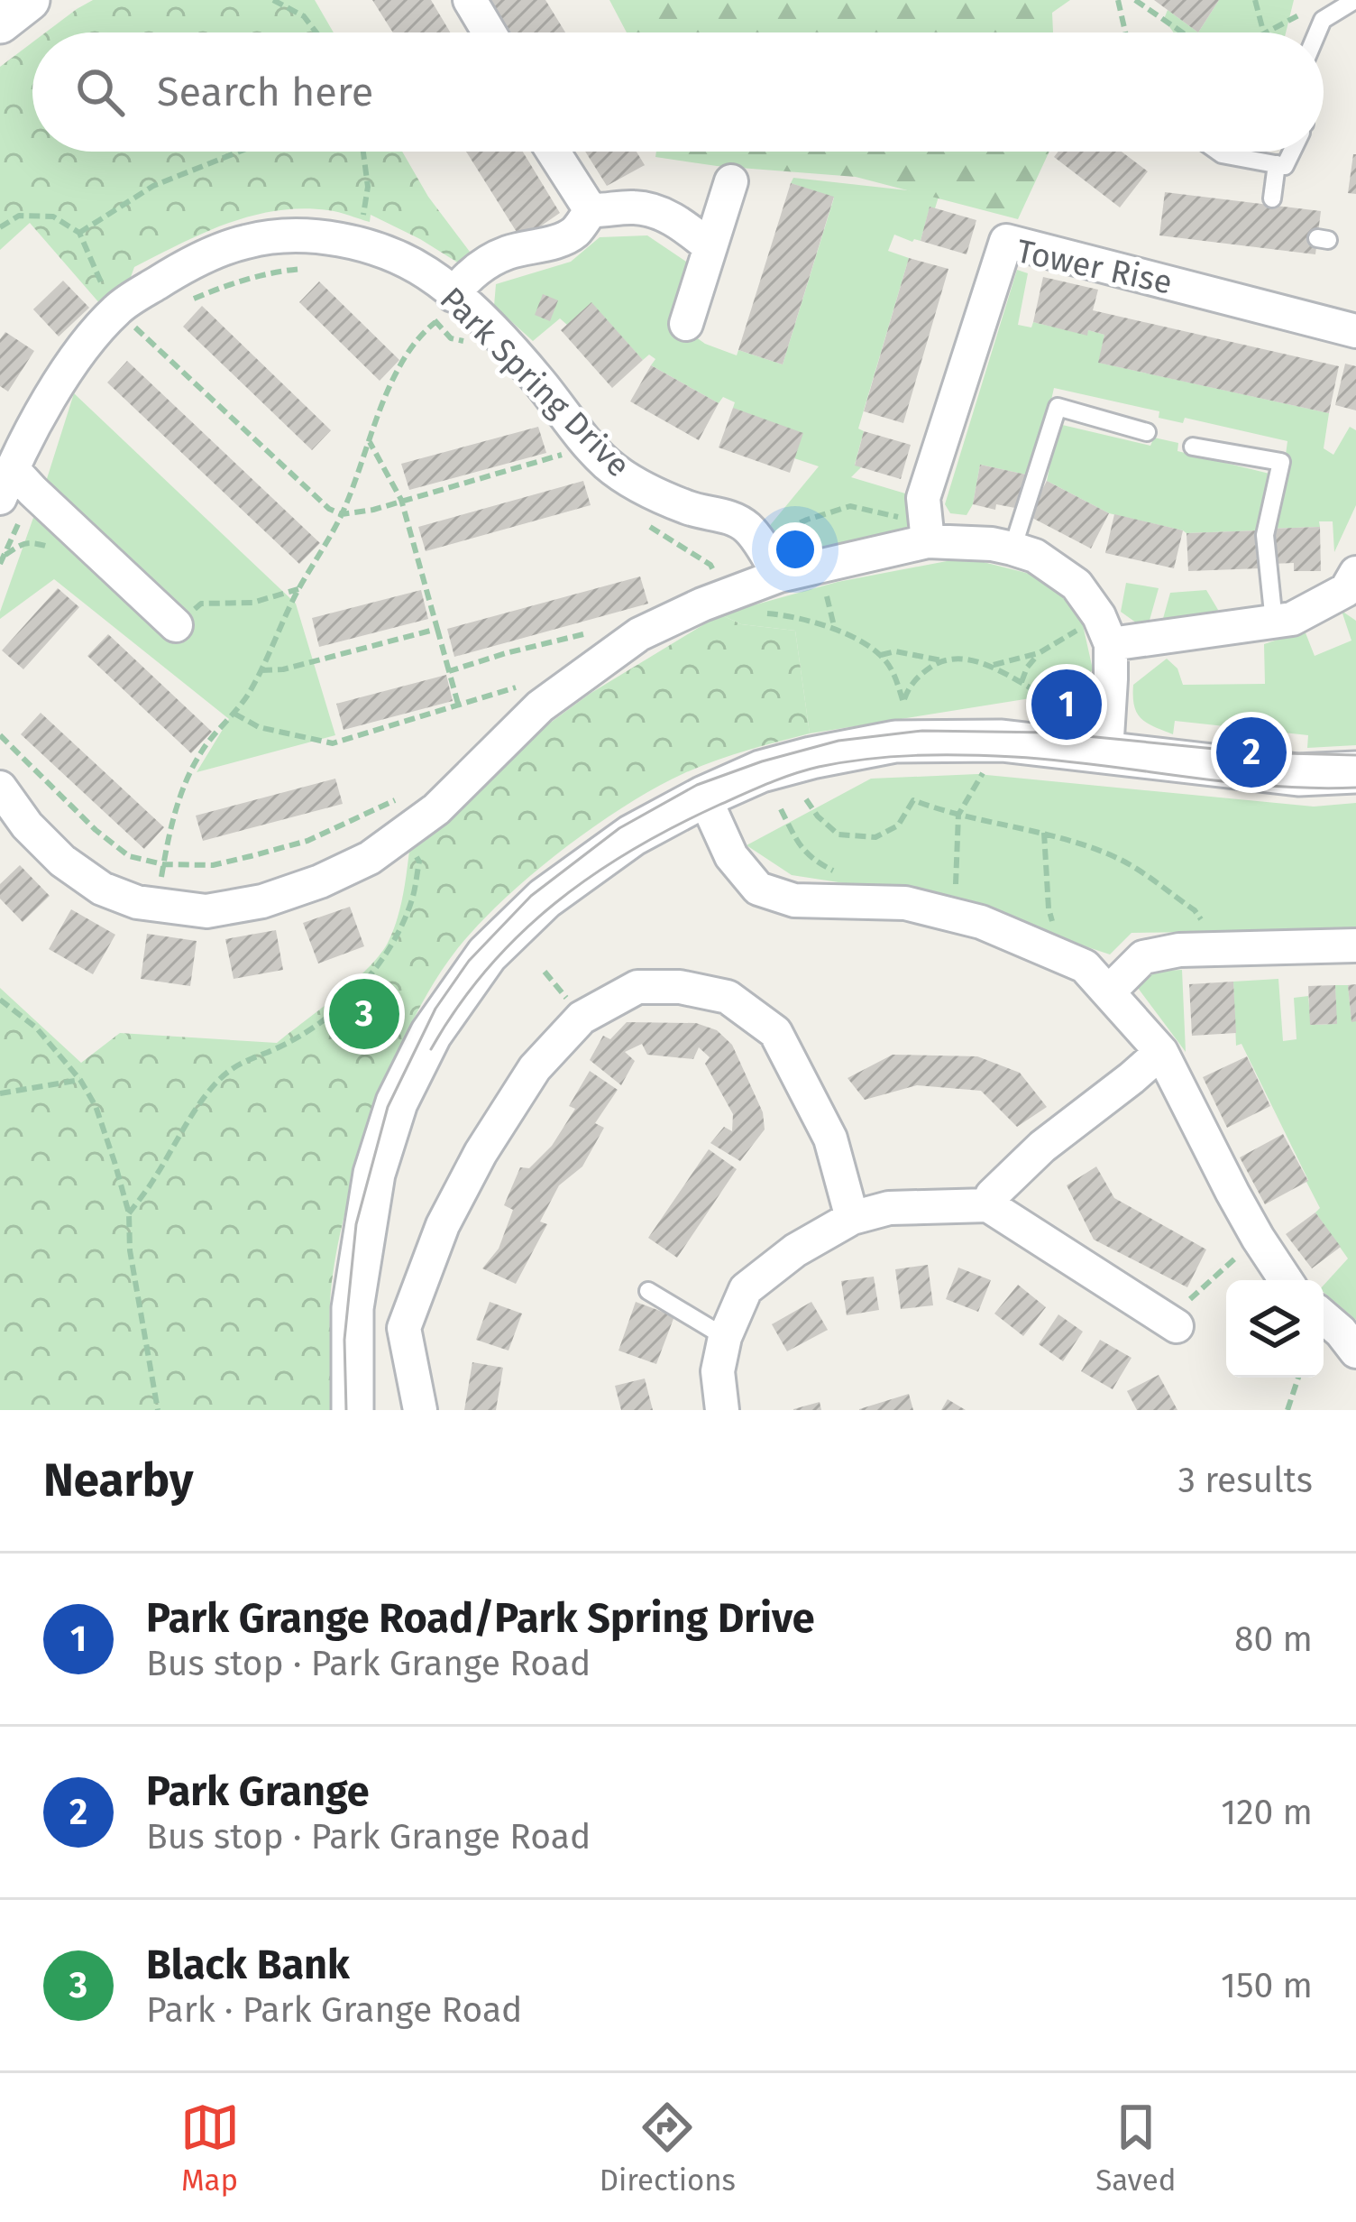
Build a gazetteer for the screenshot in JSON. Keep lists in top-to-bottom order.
{
  "streets": {
    "street": ["Tower Rise", "Park Spring Drive"]
  },
  "page": {
    "search": "Search here",
    "pins": ["1", "2", "3"],
    "heading": ["Nearby", "3 results"],
    "list": [
      {
        "mark": "1",
        "name": "Park Grange Road/Park Spring Drive",
        "note": "Bus stop · Park Grange Road",
        "value": "80 m"
      },
      {
        "mark": "2",
        "name": "Park Grange",
        "note": "Bus stop · Park Grange Road",
        "value": "120 m"
      },
      {
        "mark": "3",
        "name": "Black Bank",
        "note": "Park · Park Grange Road",
        "value": "150 m"
      }
    ],
    "nav": ["Map", "Directions", "Saved"]
  }
}
